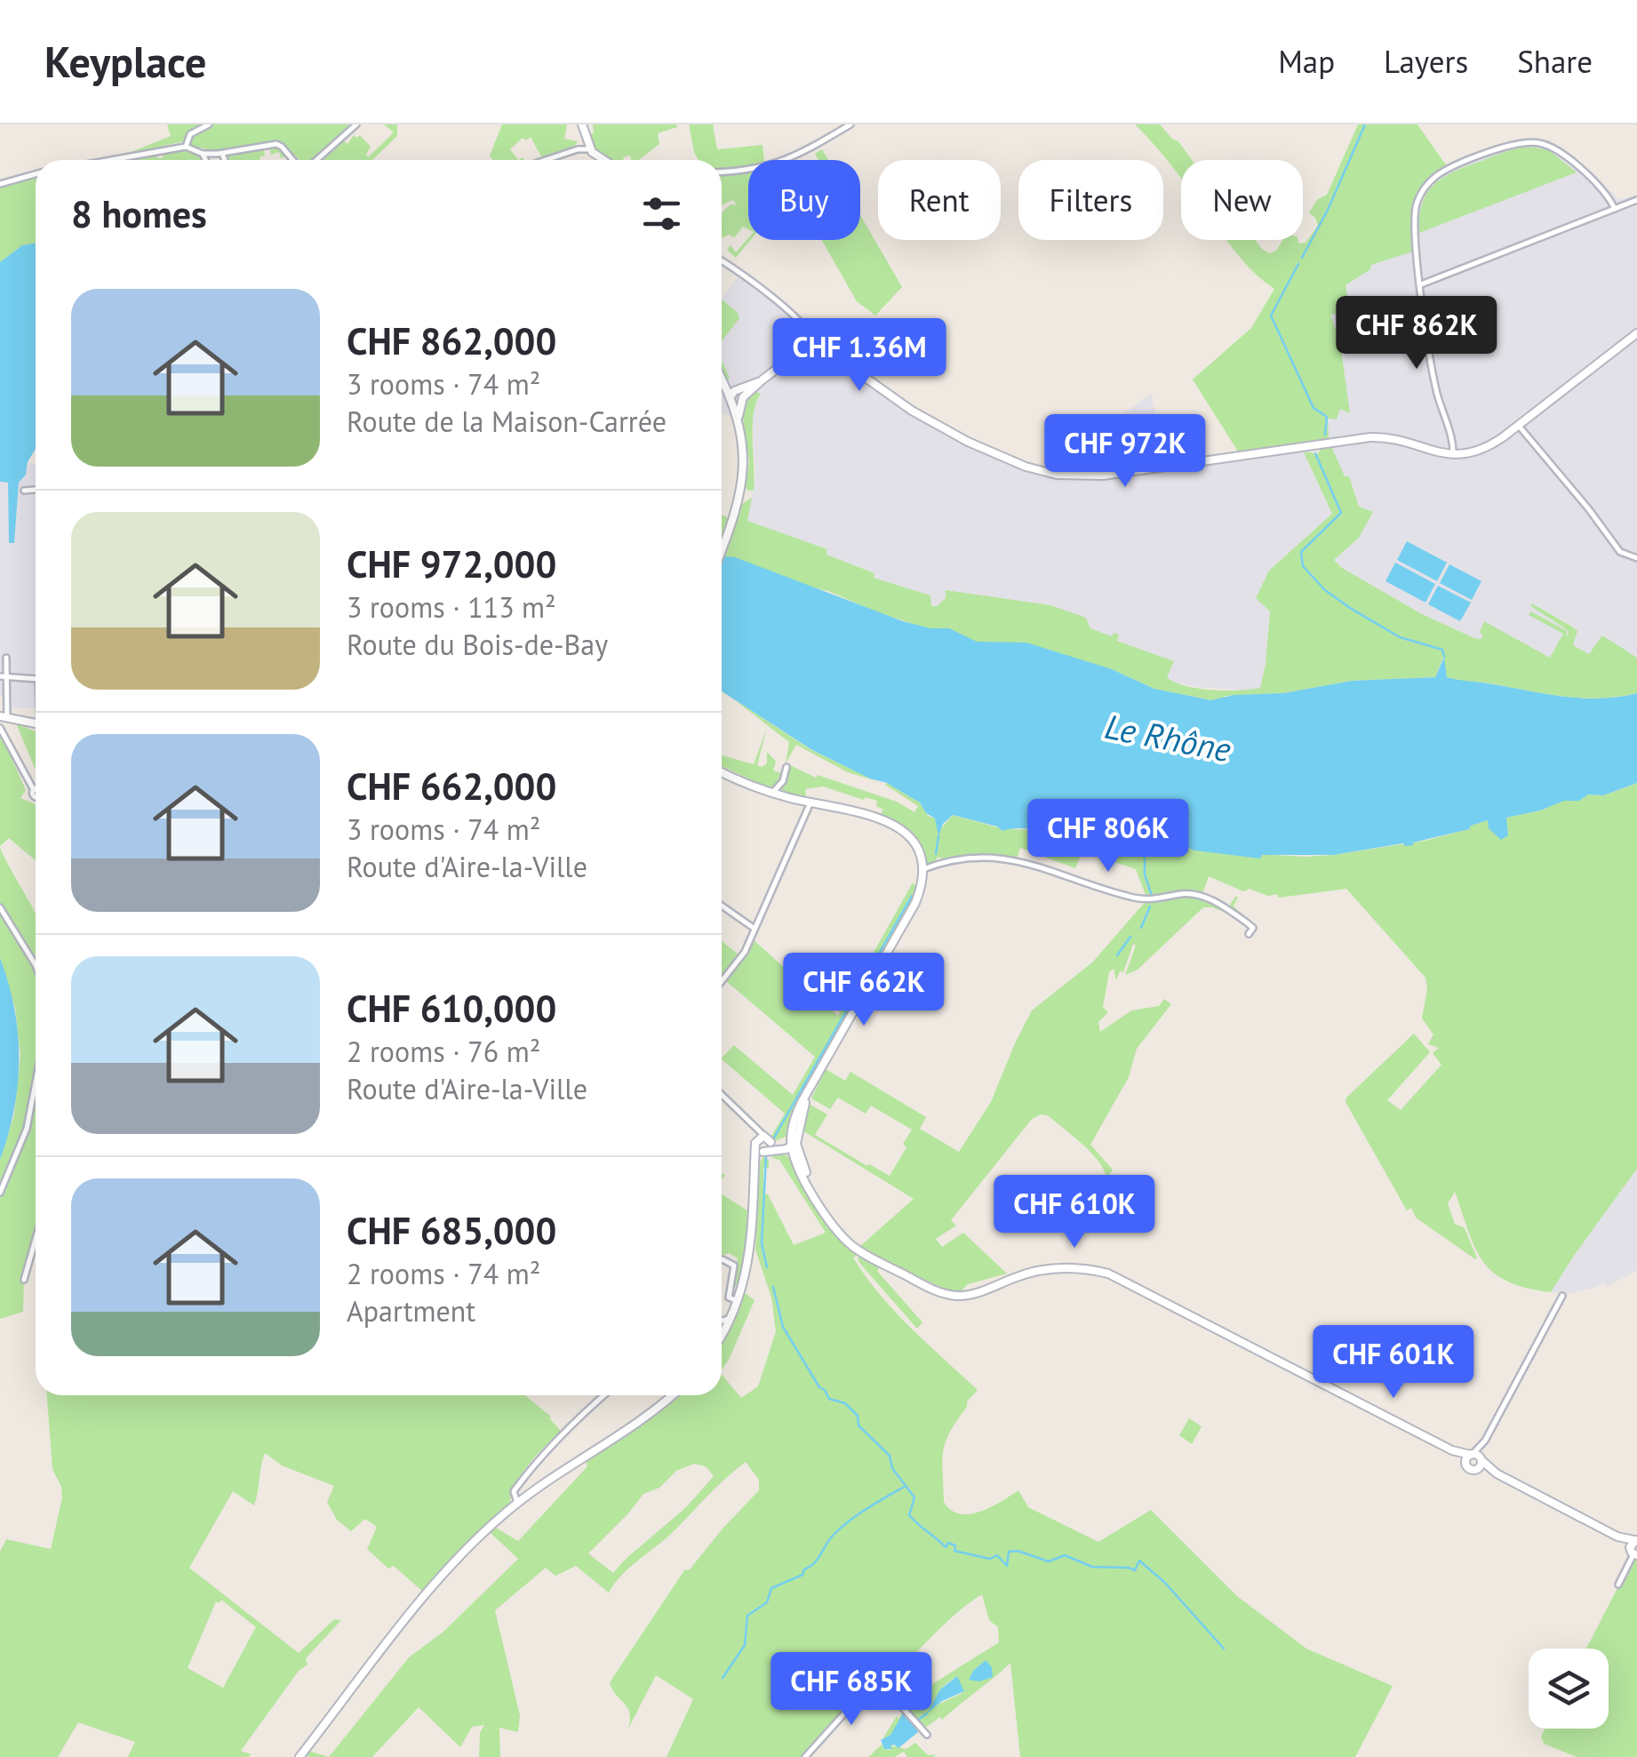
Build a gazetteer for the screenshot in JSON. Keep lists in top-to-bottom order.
{
  "water": ["Le Rhône"],
  "page": {
    "header": "Keyplace",
    "nav": ["Map", "Layers", "Share"],
    "chip": [
      "Buy",
      "Rent",
      "Filters",
      "New"
    ],
    "heading": "8 homes",
    "list": [
      {
        "name": "CHF 862,000",
        "note": "3 rooms · 74 m² · Route de la Maison-Carrée"
      },
      {
        "name": "CHF 972,000",
        "note": "3 rooms · 113 m² · Route du Bois-de-Bay"
      },
      {
        "name": "CHF 662,000",
        "note": "3 rooms · 74 m² · Route d'Aire-la-Ville"
      },
      {
        "name": "CHF 610,000",
        "note": "2 rooms · 76 m² · Route d'Aire-la-Ville"
      },
      {
        "name": "CHF 685,000",
        "note": "2 rooms · 74 m² · Apartment"
      }
    ],
    "price": [
      "CHF 862K",
      "CHF 1.36M",
      "CHF 972K",
      "CHF 806K",
      "CHF 662K",
      "CHF 610K",
      "CHF 601K",
      "CHF 685K"
    ]
  }
}
